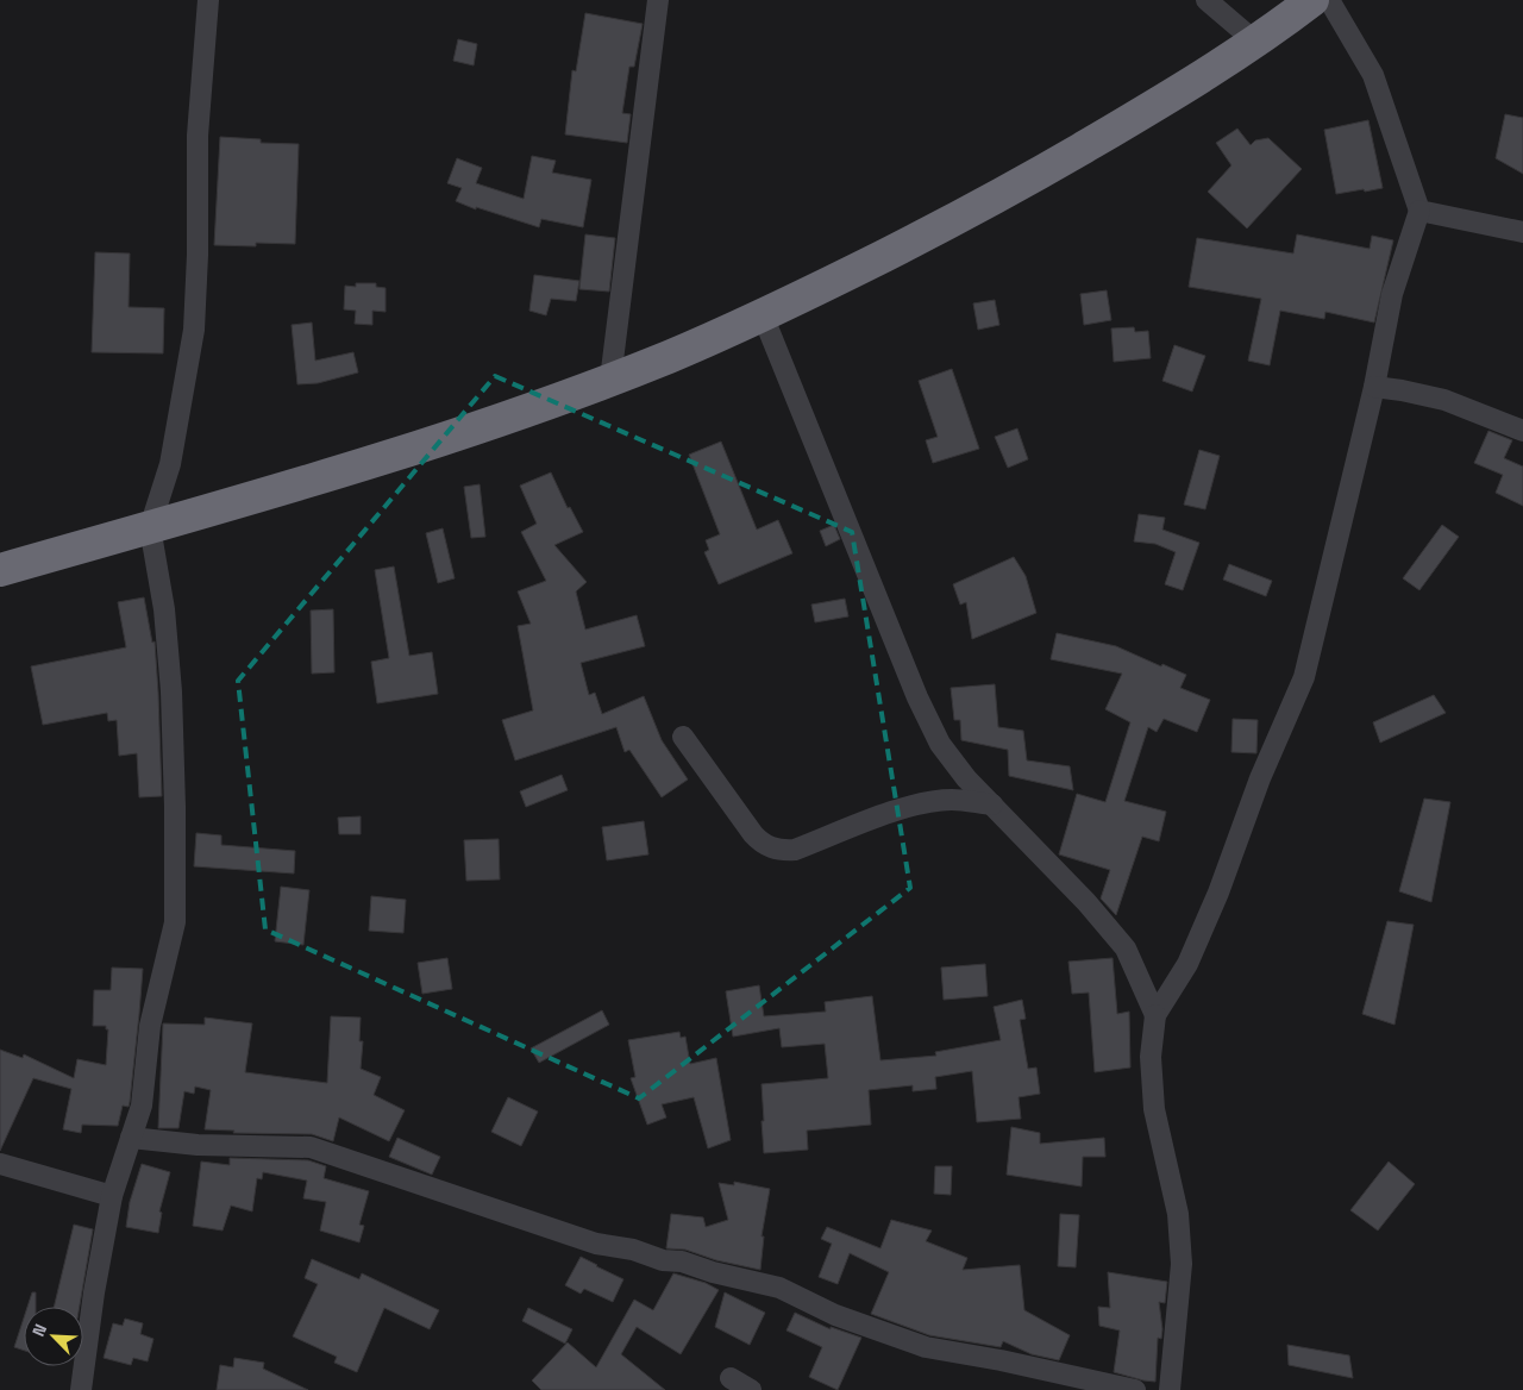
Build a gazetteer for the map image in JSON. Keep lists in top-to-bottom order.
{
  "north": "top left"
}
